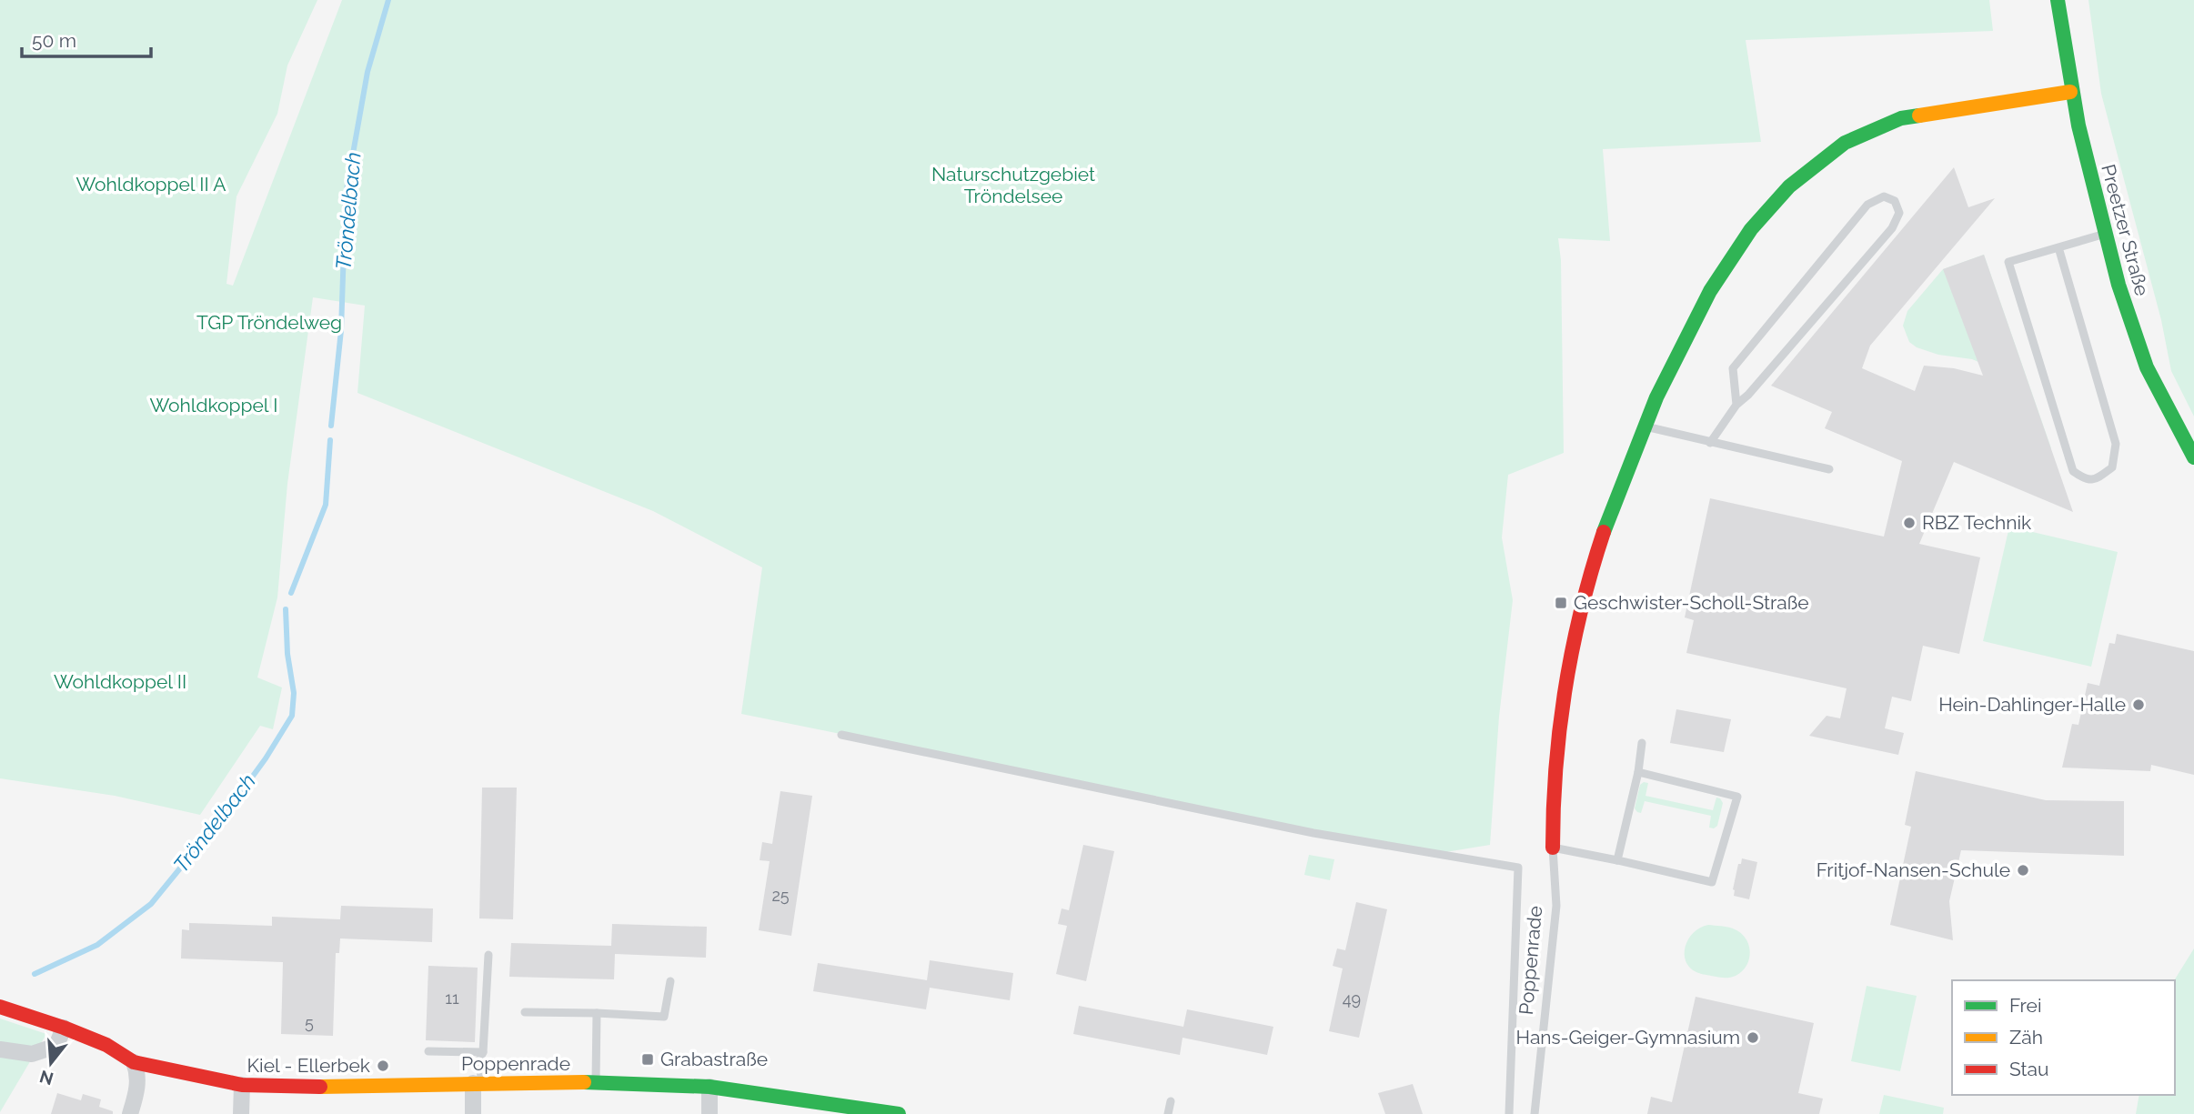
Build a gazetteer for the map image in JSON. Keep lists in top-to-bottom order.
{
  "streets": {
    "street": ["Preetzer Straße", "Poppenrade"]
  },
  "water": ["Tröndelbach"],
  "parks": [
    "Naturschutzgebiet Tröndelsee",
    "Wohldkoppel II A",
    "TGP Tröndelweg",
    "Wohldkoppel I",
    "Wohldkoppel II"
  ],
  "places": {
    "other": [
      "RBZ Technik",
      "Hein-Dahlinger-Halle",
      "Fritjof-Nansen-Schule",
      "Hans-Geiger-Gymnasium",
      "Kiel - Ellerbek"
    ],
    "transit": ["Geschwister-Scholl-Straße", "Grabastraße"]
  },
  "house_numbers": [
    "25",
    "11",
    "49",
    "5"
  ],
  "legend": ["Frei", "Zäh", "Stau"],
  "scale_bar": "50 m",
  "north": "bottom"
}
